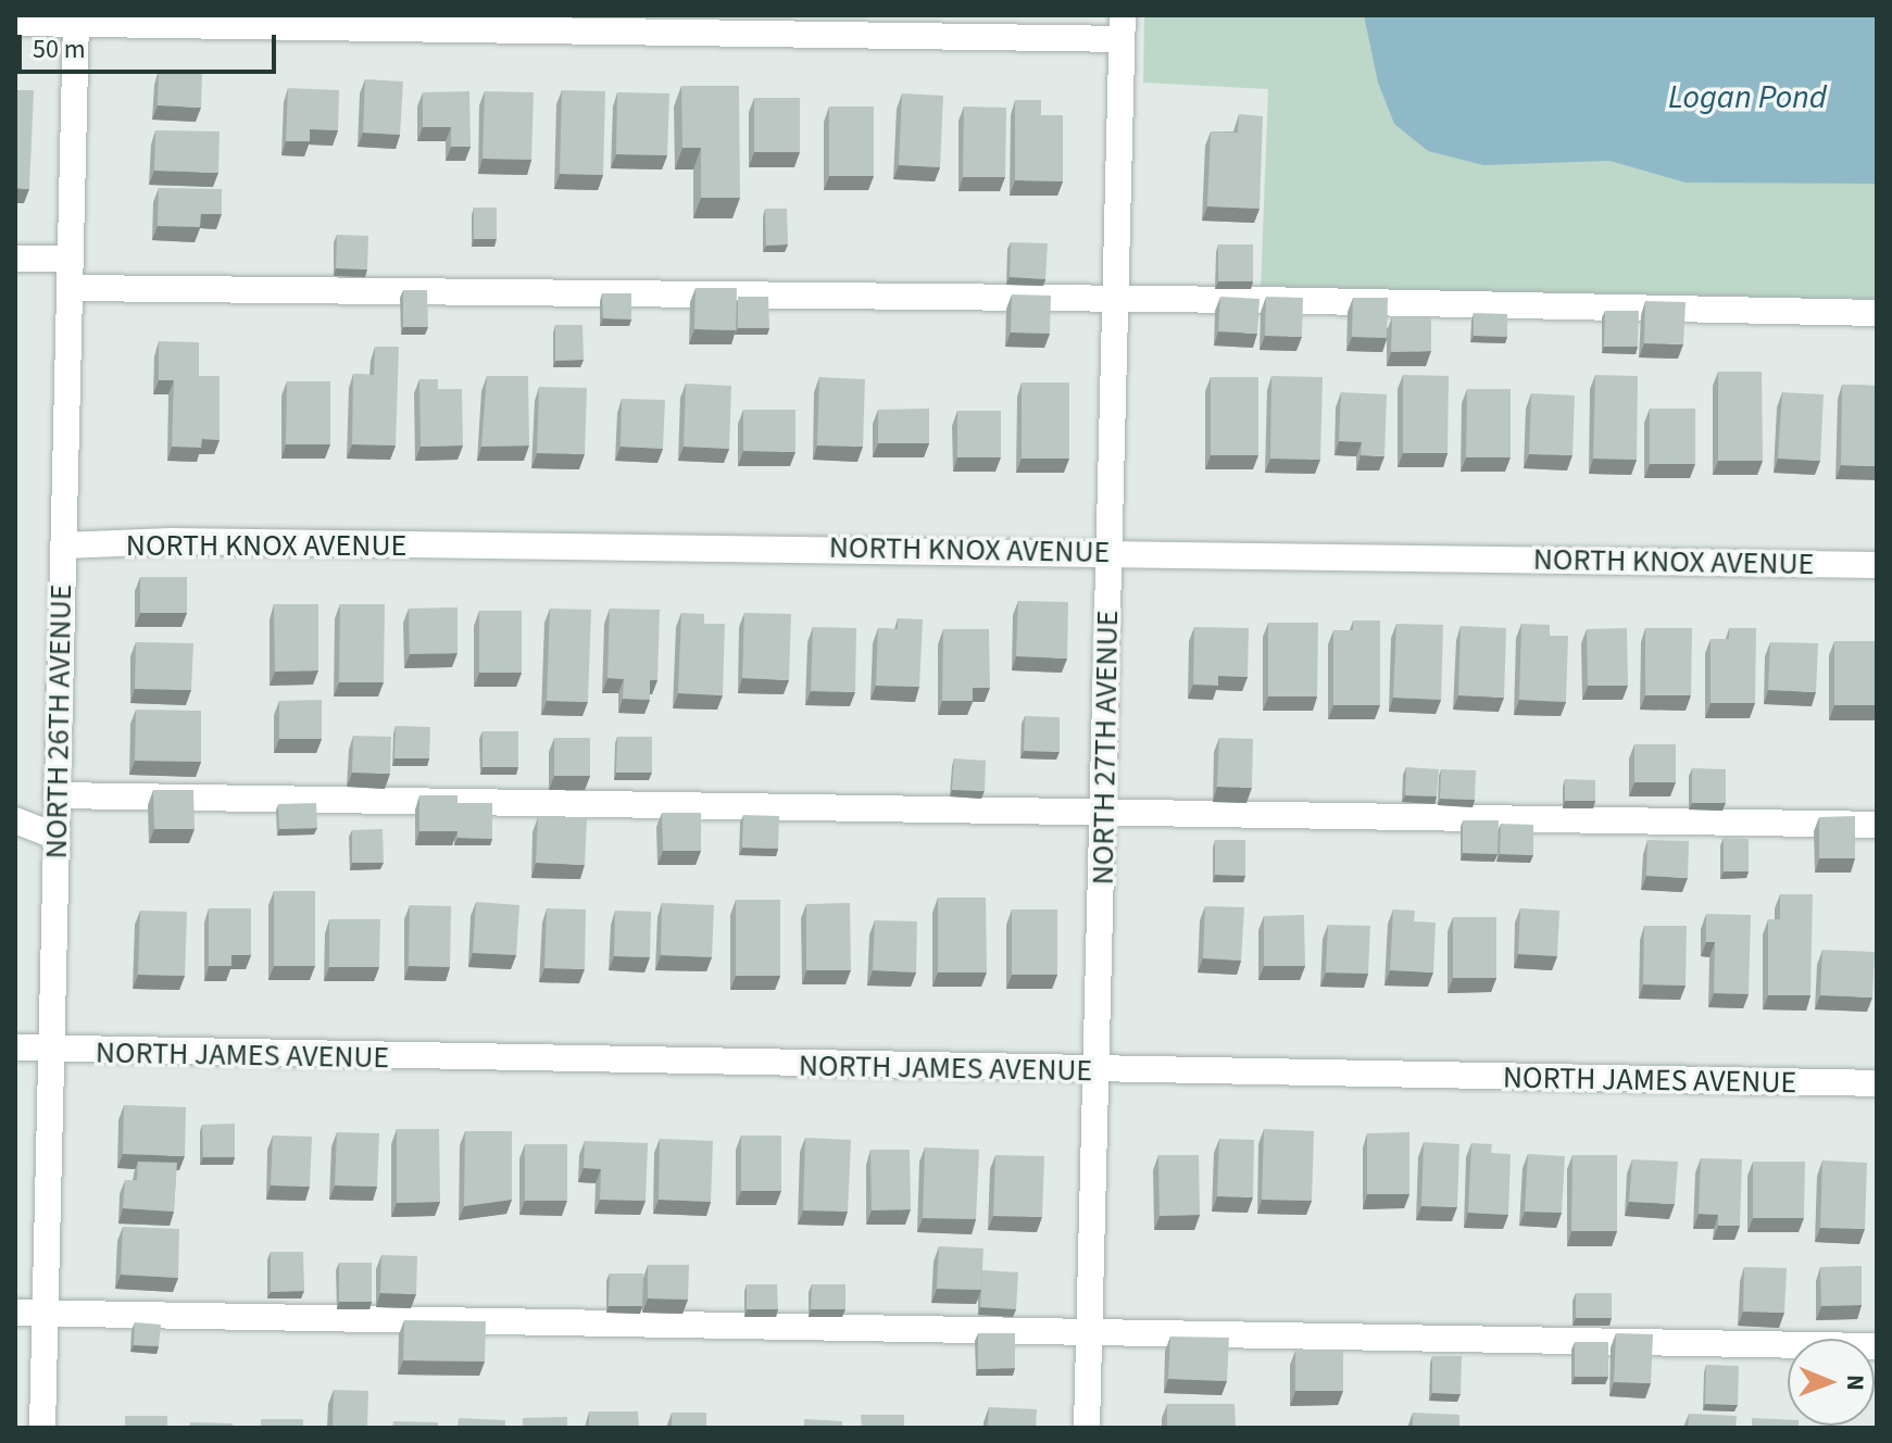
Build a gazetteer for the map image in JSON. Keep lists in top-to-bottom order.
{
  "streets": {
    "street": [
      "NORTH KNOX AVENUE",
      "NORTH 26TH AVENUE",
      "NORTH 27TH AVENUE",
      "NORTH JAMES AVENUE"
    ]
  },
  "crossings": [
    ["NORTH KNOX AVENUE", "NORTH 26TH AVENUE"],
    ["NORTH KNOX AVENUE", "NORTH 27TH AVENUE"],
    ["NORTH 26TH AVENUE", "NORTH JAMES AVENUE"],
    ["NORTH 27TH AVENUE", "NORTH JAMES AVENUE"]
  ],
  "water": ["Logan Pond"],
  "scale_bar": "50 m",
  "north": "right"
}
